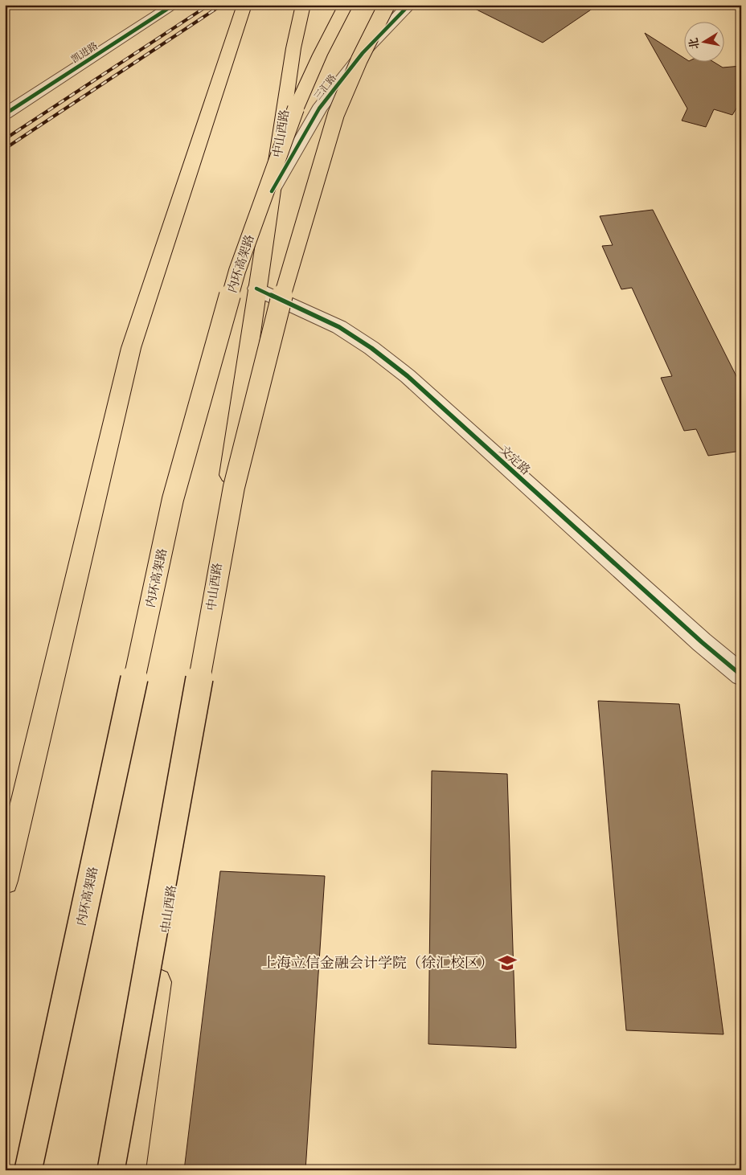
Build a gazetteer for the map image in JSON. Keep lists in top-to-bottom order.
{
  "streets": {
    "main road": ["中山西路", "内环高架路"],
    "street": ["凯进路", "三汇路", "文定路"]
  },
  "crossings": [
    ["三汇路", "中山西路"],
    ["中山西路", "文定路"]
  ],
  "places": {
    "school or university": ["上海立信金融会计学院（徐汇校区）"]
  },
  "north": "left"
}
